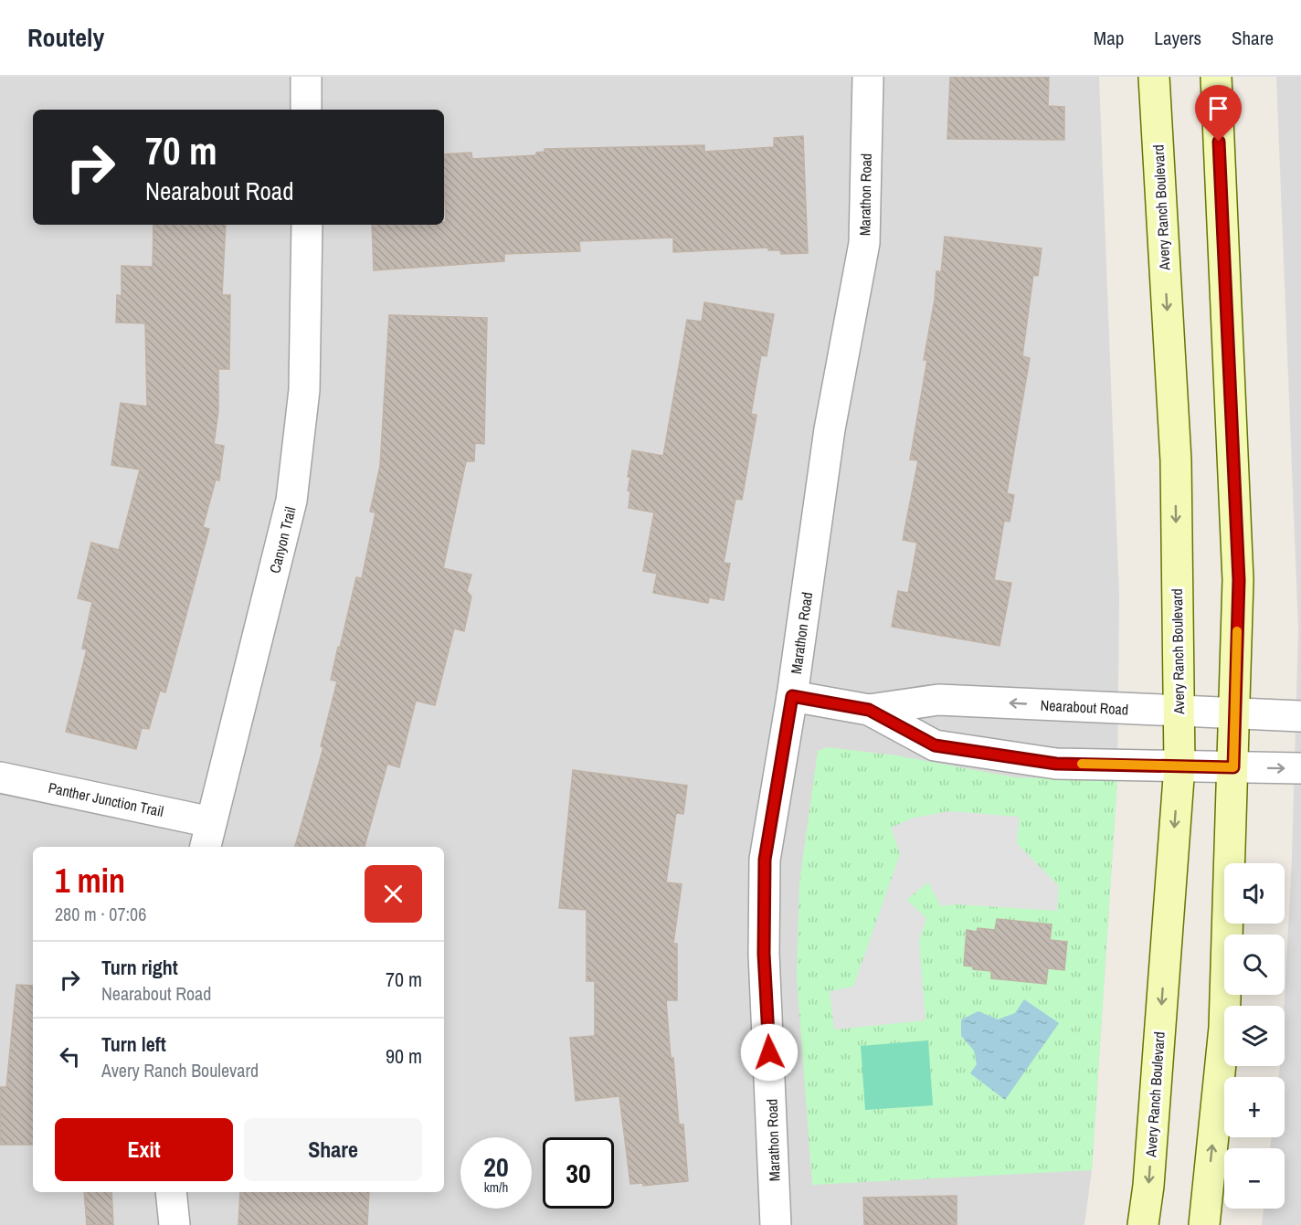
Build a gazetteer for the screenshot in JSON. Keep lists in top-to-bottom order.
{
  "streets": {
    "main road": ["Avery Ranch Boulevard"],
    "street": [
      "Marathon Road",
      "Canyon Trail",
      "Nearabout Road",
      "Panther Junction Trail"
    ]
  },
  "crossings": [
    ["Marathon Road", "Nearabout Road"],
    ["Avery Ranch Boulevard", "Nearabout Road"],
    ["Canyon Trail", "Panther Junction Trail"]
  ],
  "page": {
    "header": "Routely",
    "nav": ["Map", "Layers", "Share"],
    "turn": ["70 m", "Nearabout Road"],
    "heading": ["1 min", "280 m · 07:06"],
    "map_buttons": ["+", "−"],
    "list": [
      {
        "name": "Turn right",
        "note": "Nearabout Road",
        "value": "70 m"
      },
      {
        "name": "Turn left",
        "note": "Avery Ranch Boulevard",
        "value": "90 m"
      }
    ],
    "buttons": ["Exit", "Share"],
    "speed": "20 km/h",
    "limit": "30"
  }
}
